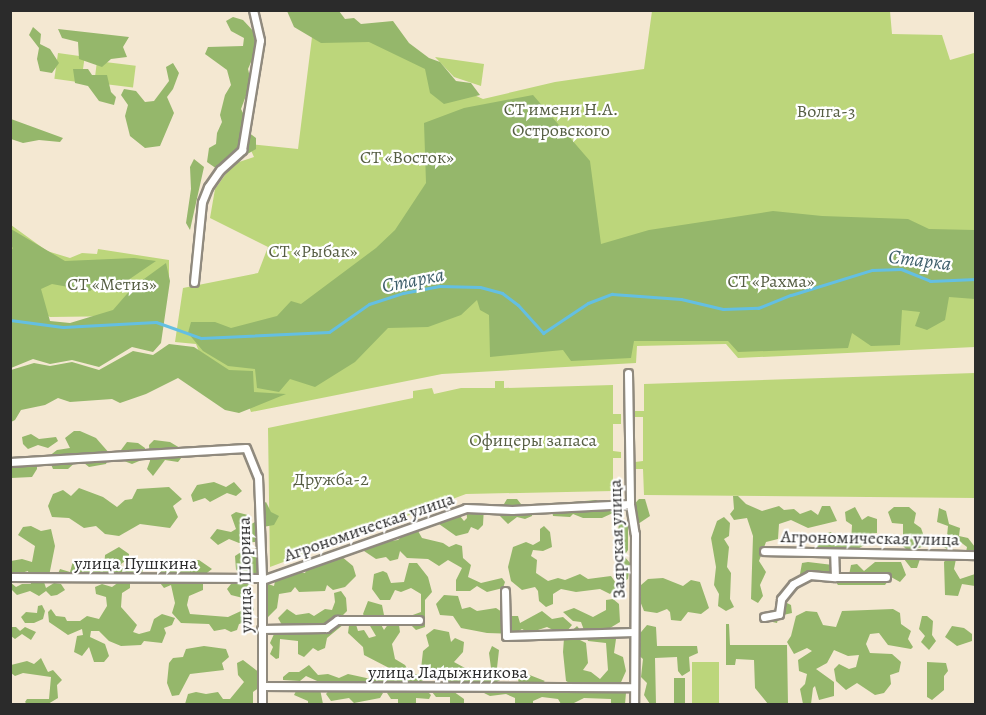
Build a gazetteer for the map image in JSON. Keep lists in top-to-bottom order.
{
  "streets": {
    "street": [
      "Агрономическая улица",
      "Заярская улица",
      "улица Пушкина",
      "улица Шорина",
      "улица Ладыжникова"
    ]
  },
  "crossings": [
    ["Агрономическая улица", "Заярская улица"],
    ["Агрономическая улица", "улица Пушкина"],
    ["Агрономическая улица", "улица Шорина"],
    ["Заярская улица", "улица Ладыжникова"],
    ["улица Пушкина", "улица Шорина"],
    ["улица Шорина", "улица Ладыжникова"]
  ],
  "water": ["Старка"],
  "parks": [
    "СТ имени Н.А. Островского",
    "Волга-3",
    "СТ «Восток»",
    "СТ «Рыбак»",
    "СТ «Рахма»",
    "СТ «Метиз»",
    "Офицеры запаса",
    "Дружба-2"
  ]
}
